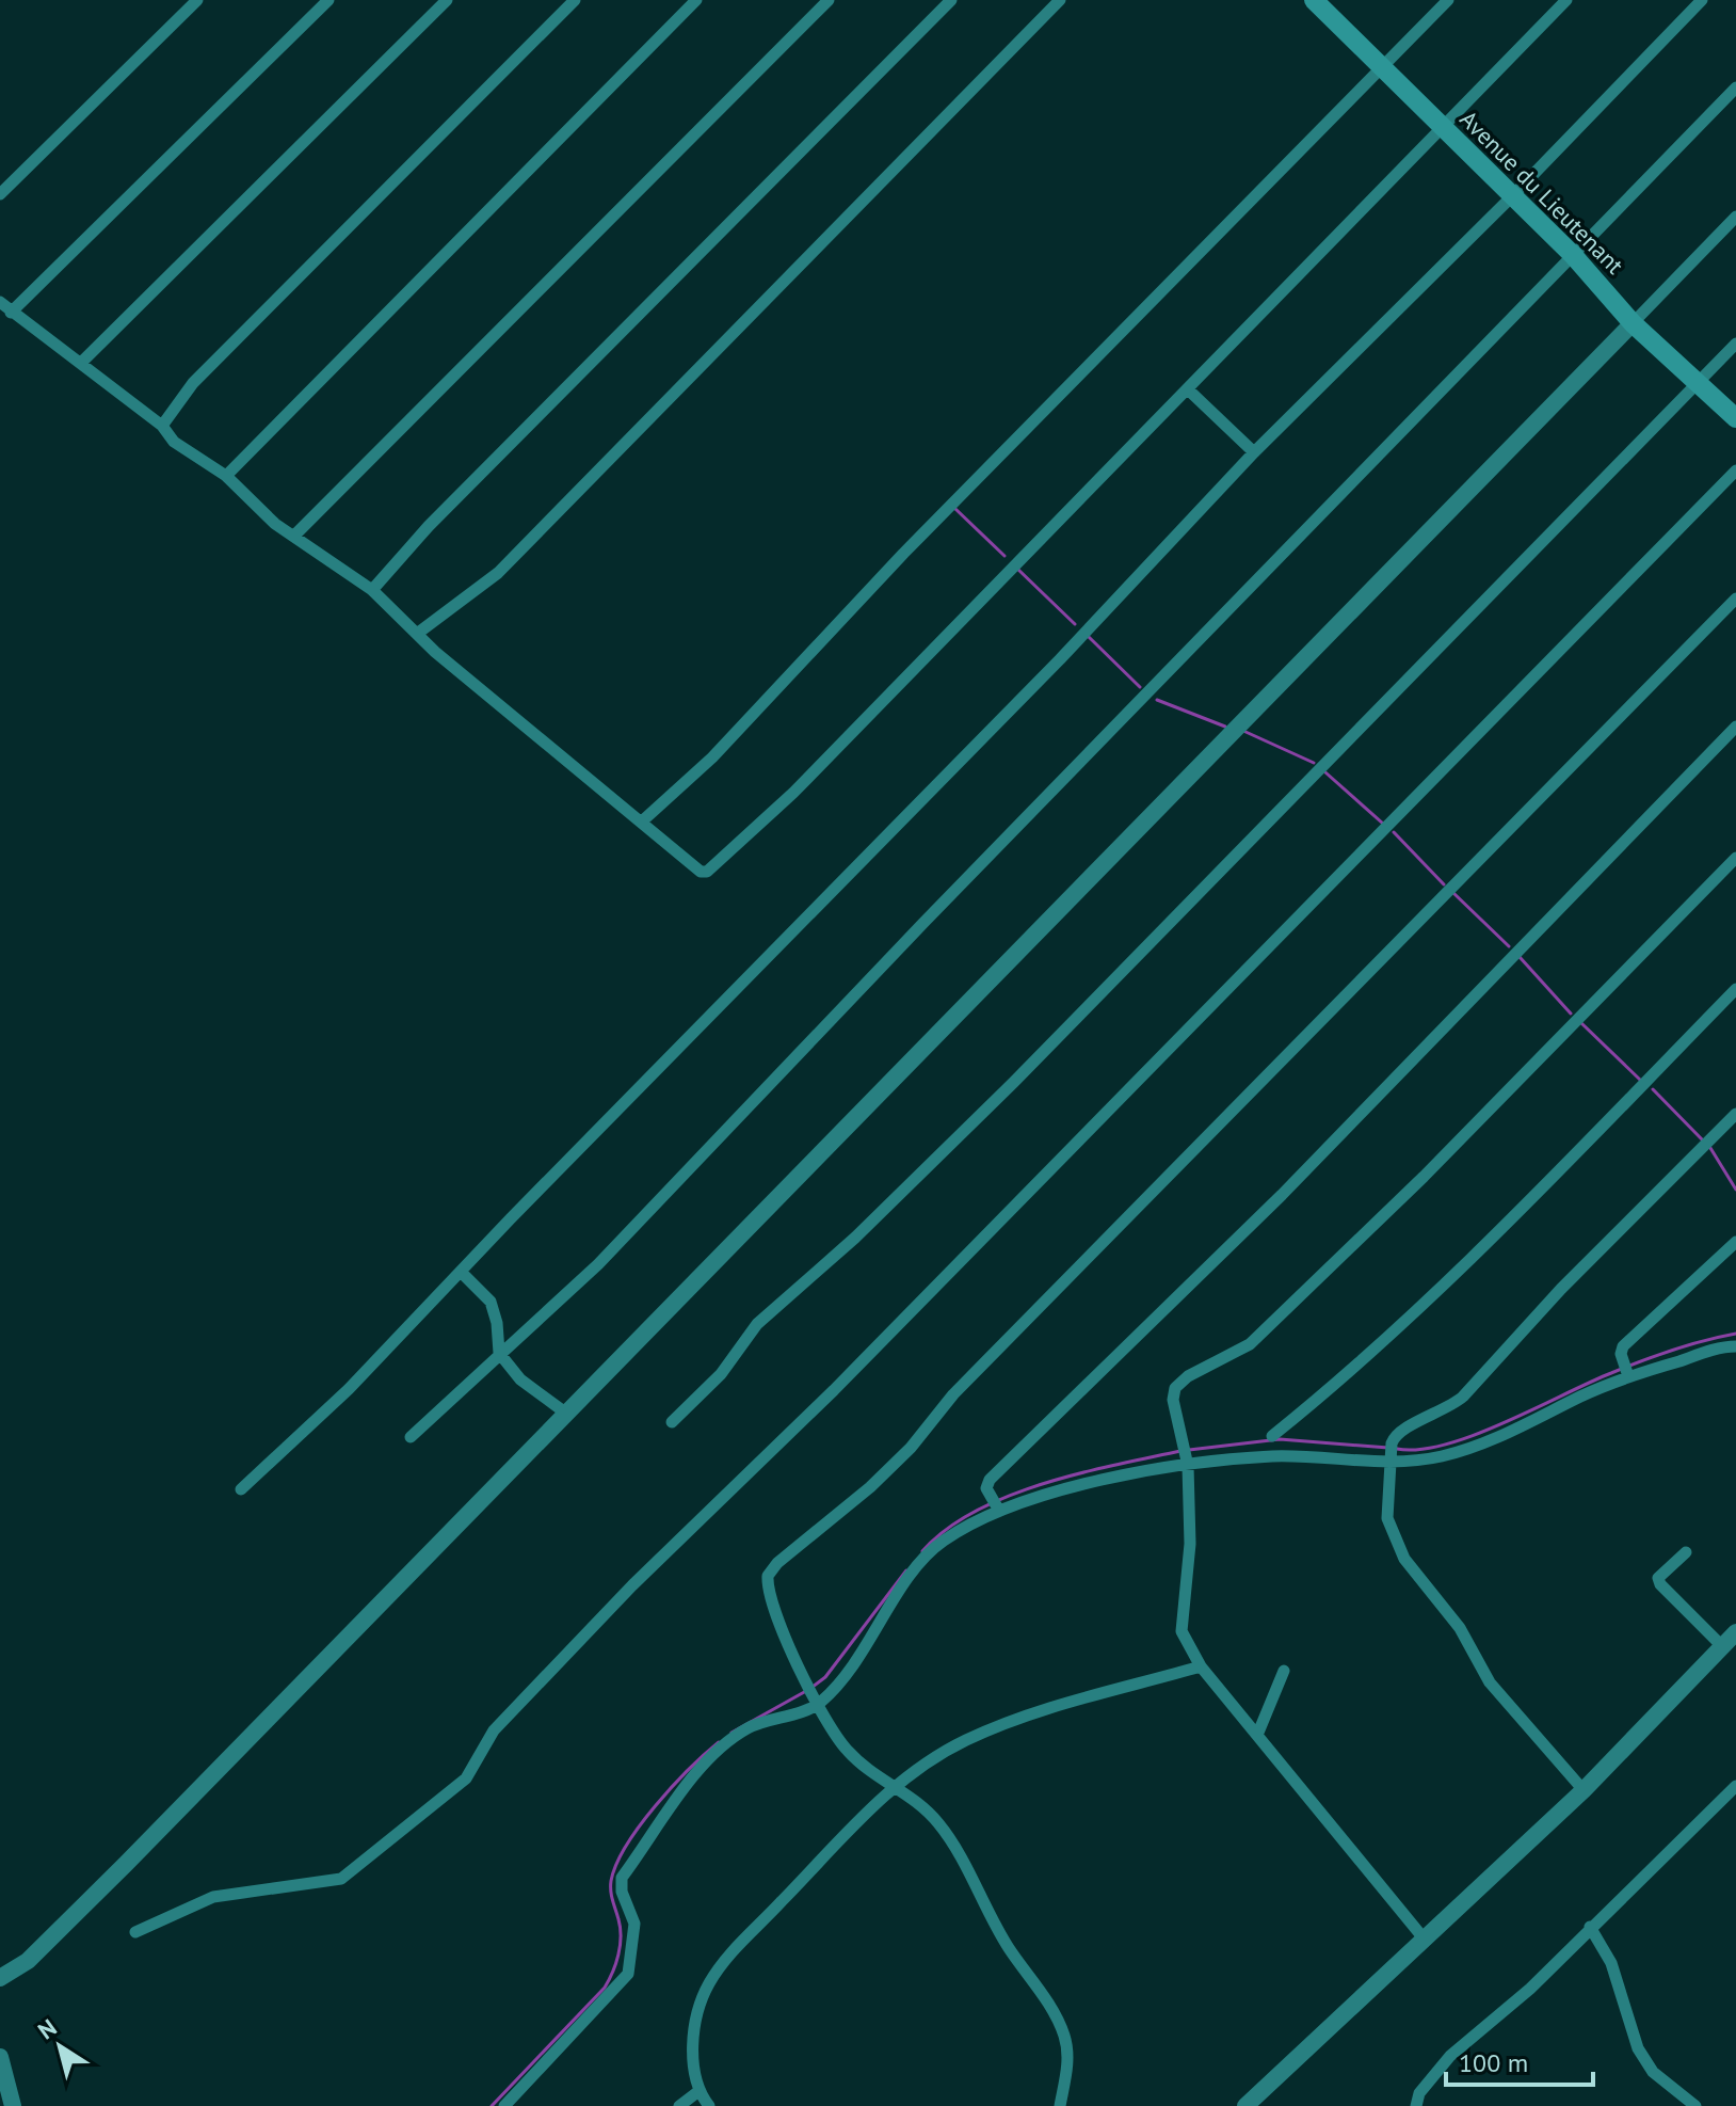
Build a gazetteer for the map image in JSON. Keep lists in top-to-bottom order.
{
  "streets": {
    "main road": ["Avenue du Lieutenant"]
  },
  "scale_bar": "100 m",
  "north": "top left"
}
